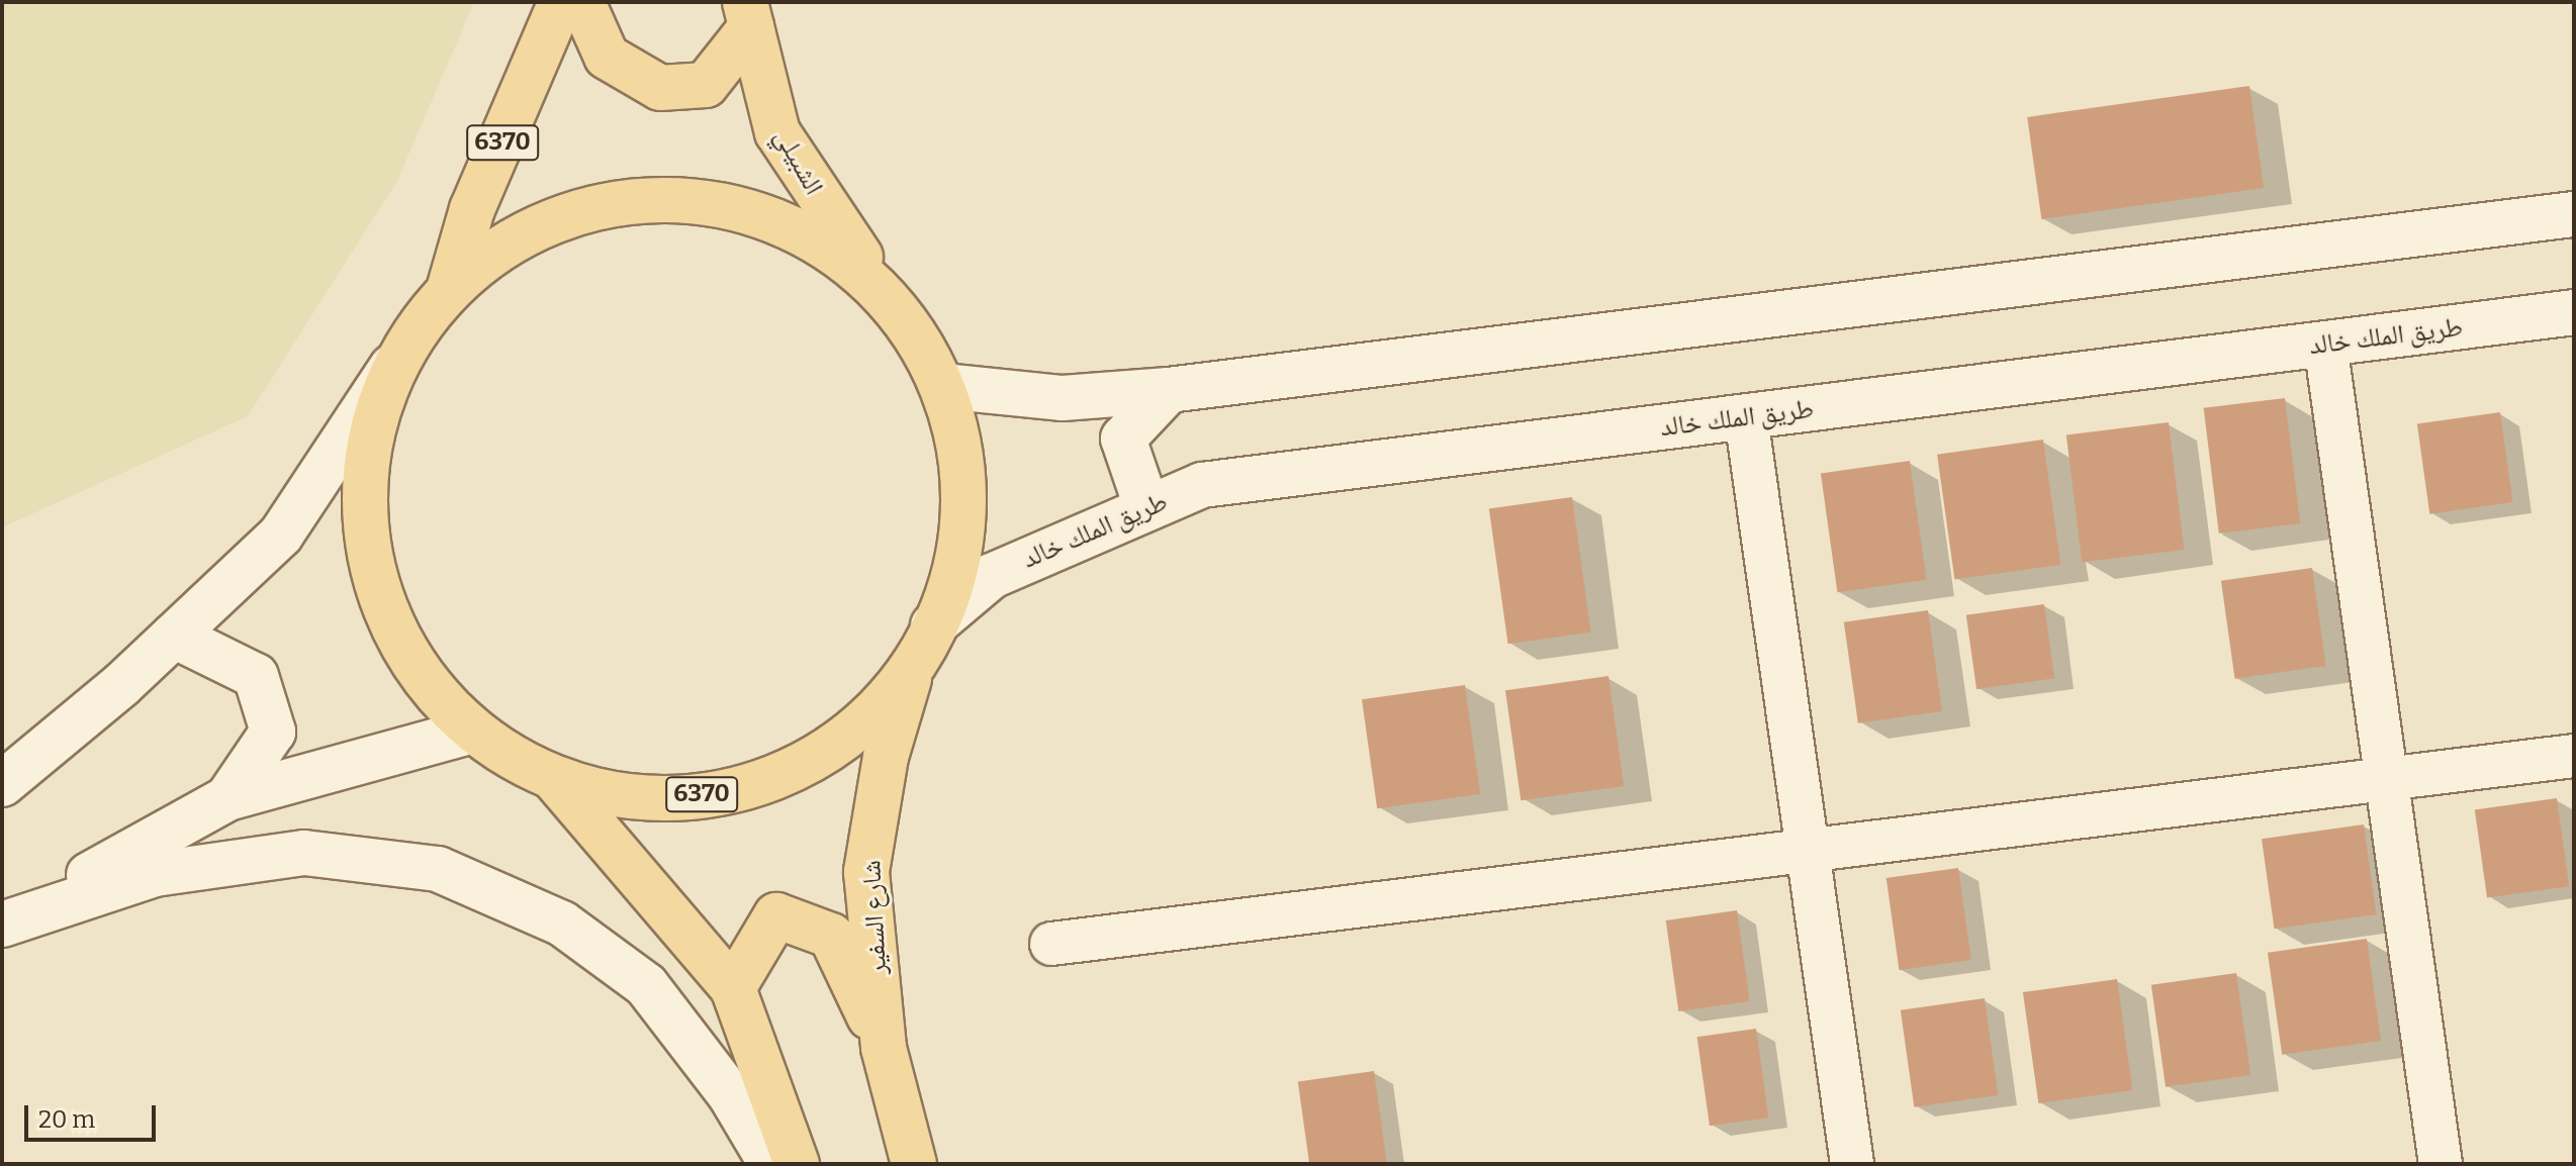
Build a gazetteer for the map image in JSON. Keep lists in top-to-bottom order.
{
  "streets": {
    "main road": ["6370", "الشبيلي", "شارع السفير"],
    "street": ["طريق الملك خالد"]
  },
  "crossings": [
    ["6370", "الشبيلي"],
    ["6370", "طريق الملك خالد"],
    ["6370", "شارع السفير"]
  ],
  "scale_bar": "20 m"
}
